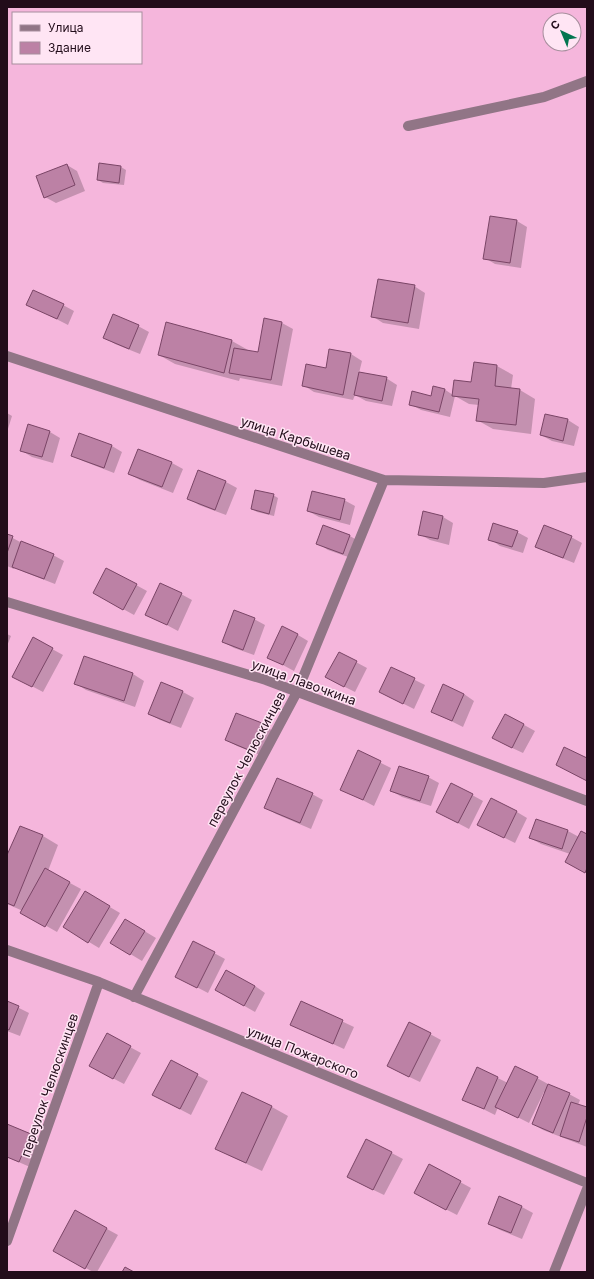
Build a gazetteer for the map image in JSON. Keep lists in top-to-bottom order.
{
  "streets": {
    "street": [
      "улица Карбышева",
      "улица Лавочкина",
      "переулок Челюскинцев",
      "улица Пожарского"
    ]
  },
  "crossings": [
    ["улица Карбышева", "переулок Челюскинцев"],
    ["улица Лавочкина", "переулок Челюскинцев"],
    ["переулок Челюскинцев", "улица Пожарского"]
  ],
  "legend": ["Улица", "Здание"],
  "north": "top left"
}
